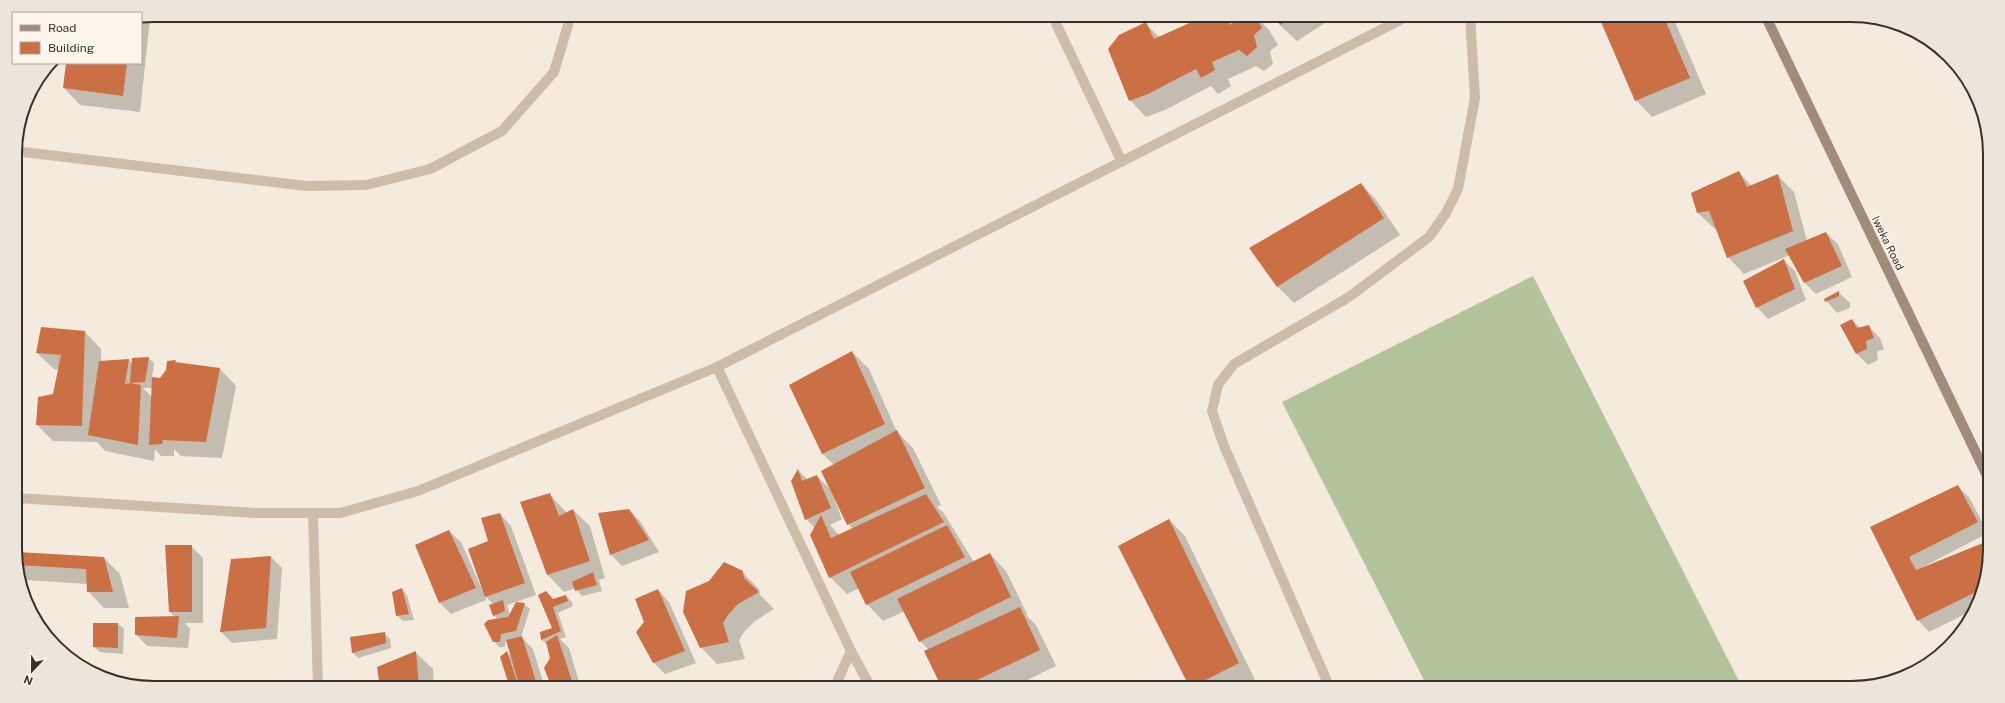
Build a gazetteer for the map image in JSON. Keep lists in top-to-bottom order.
{
  "streets": {
    "main road": ["Iweka Road"]
  },
  "legend": ["Road", "Building"],
  "north": "bottom"
}
